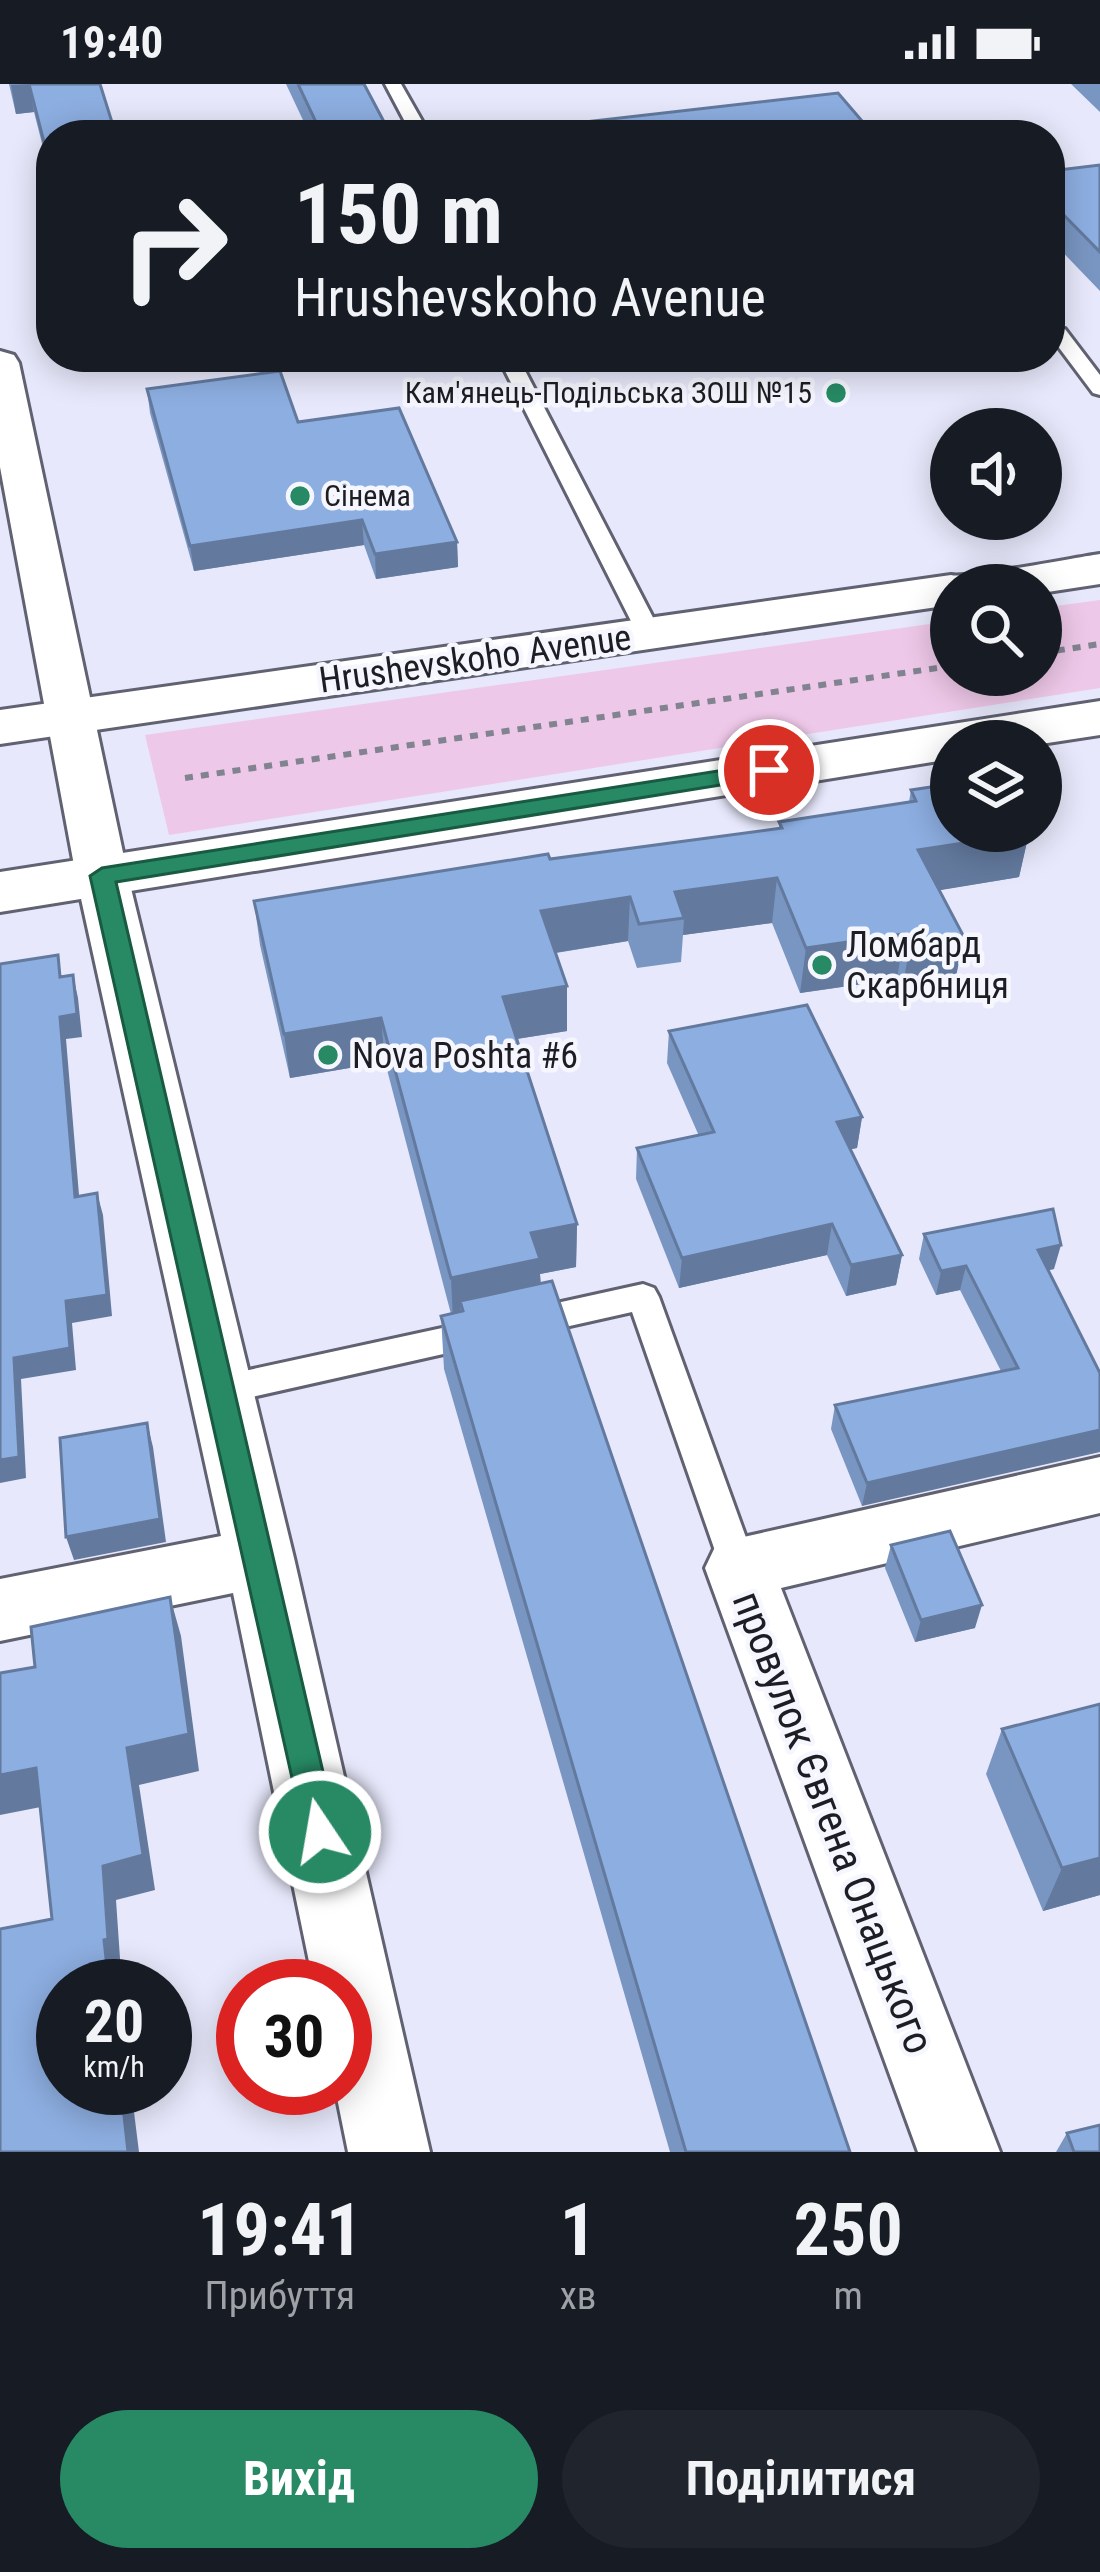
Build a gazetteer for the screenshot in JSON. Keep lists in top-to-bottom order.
{
  "streets": {
    "main road": ["Hrushevskoho Avenue"],
    "street": ["провулок Євгена Онацького"]
  },
  "places": [
    "Кам'янець-Подільська ЗОШ №15",
    "Сінема",
    "Ломбард Скарбниця",
    "Nova Poshta #6"
  ],
  "page": {
    "status": "19:40",
    "turn": ["150 m", "Hrushevskoho Avenue"],
    "speed": "20 km/h",
    "limit": "30",
    "eta": [
      "19:41",
      "Прибуття",
      "1",
      "хв",
      "250",
      "m"
    ],
    "buttons": ["Вихід", "Поділитися"]
  }
}
